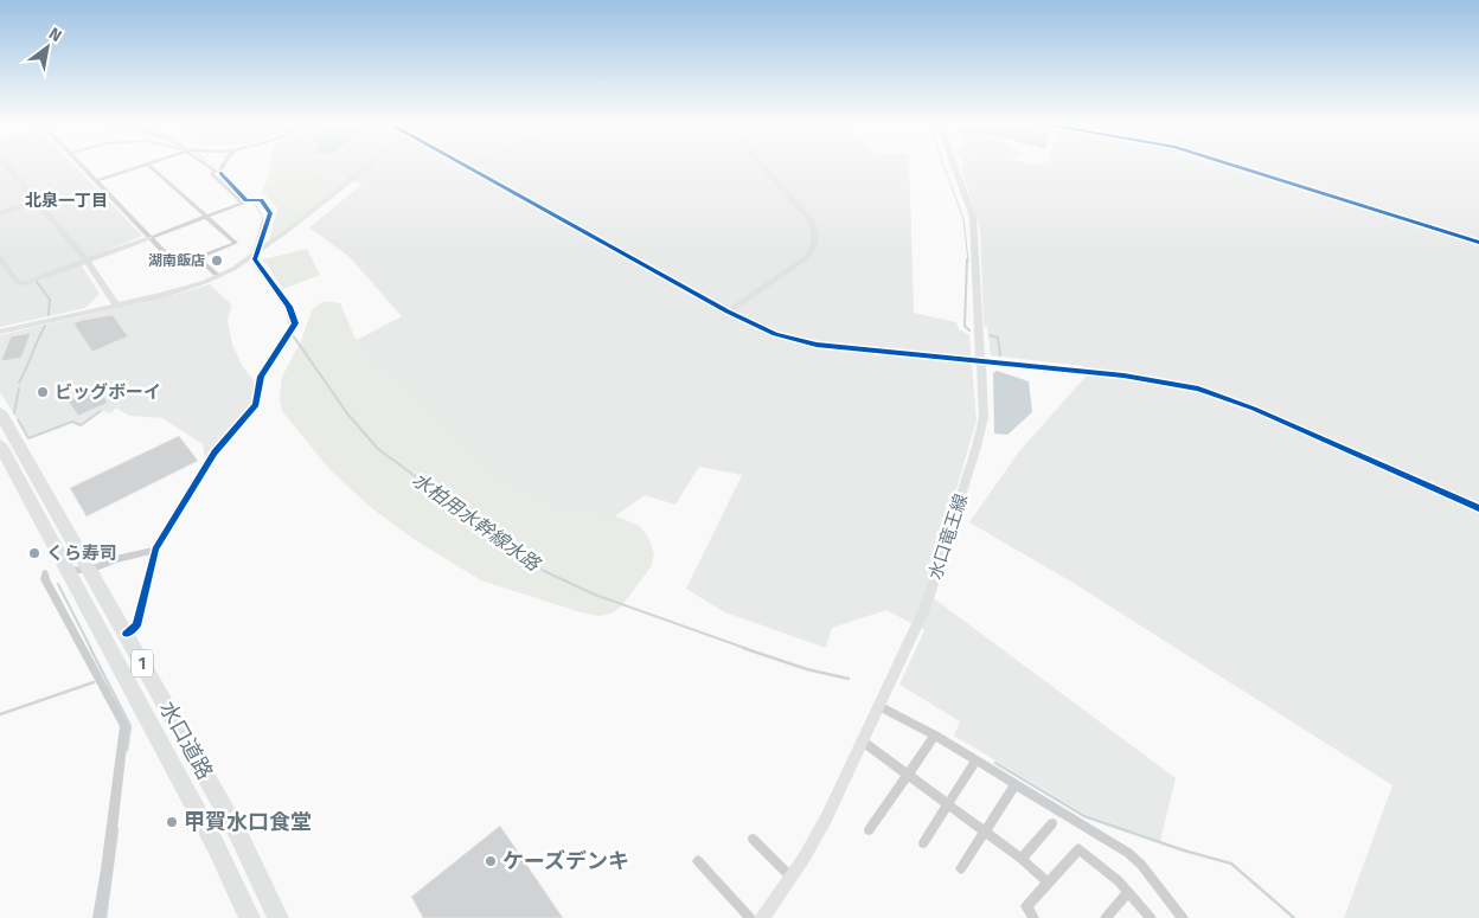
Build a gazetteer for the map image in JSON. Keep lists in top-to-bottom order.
{
  "streets": {
    "highway": ["1", "水口道路"],
    "street": ["水口竜王線"]
  },
  "districts": ["北泉一丁目"],
  "water": ["水柏用水幹線水路"],
  "places": [
    "湖南飯店",
    "ビッグボーイ",
    "くら寿司",
    "甲賀水口食堂",
    "ケーズデンキ"
  ],
  "north": "top right"
}
